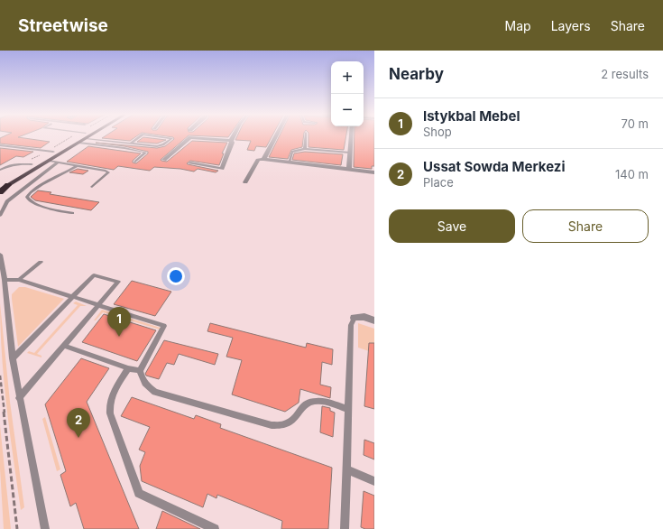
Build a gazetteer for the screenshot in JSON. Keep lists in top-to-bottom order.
{
  "page": {
    "header": "Streetwise",
    "nav": ["Map", "Layers", "Share"],
    "heading": ["Nearby", "2 results"],
    "map_buttons": ["+", "−"],
    "list": [
      {
        "mark": "1",
        "name": "Istykbal Mebel",
        "note": "Shop",
        "value": "70 m"
      },
      {
        "mark": "2",
        "name": "Ussat Sowda Merkezi",
        "note": "Place",
        "value": "140 m"
      }
    ],
    "buttons": ["Save", "Share"],
    "pins": ["1", "2"]
  }
}
